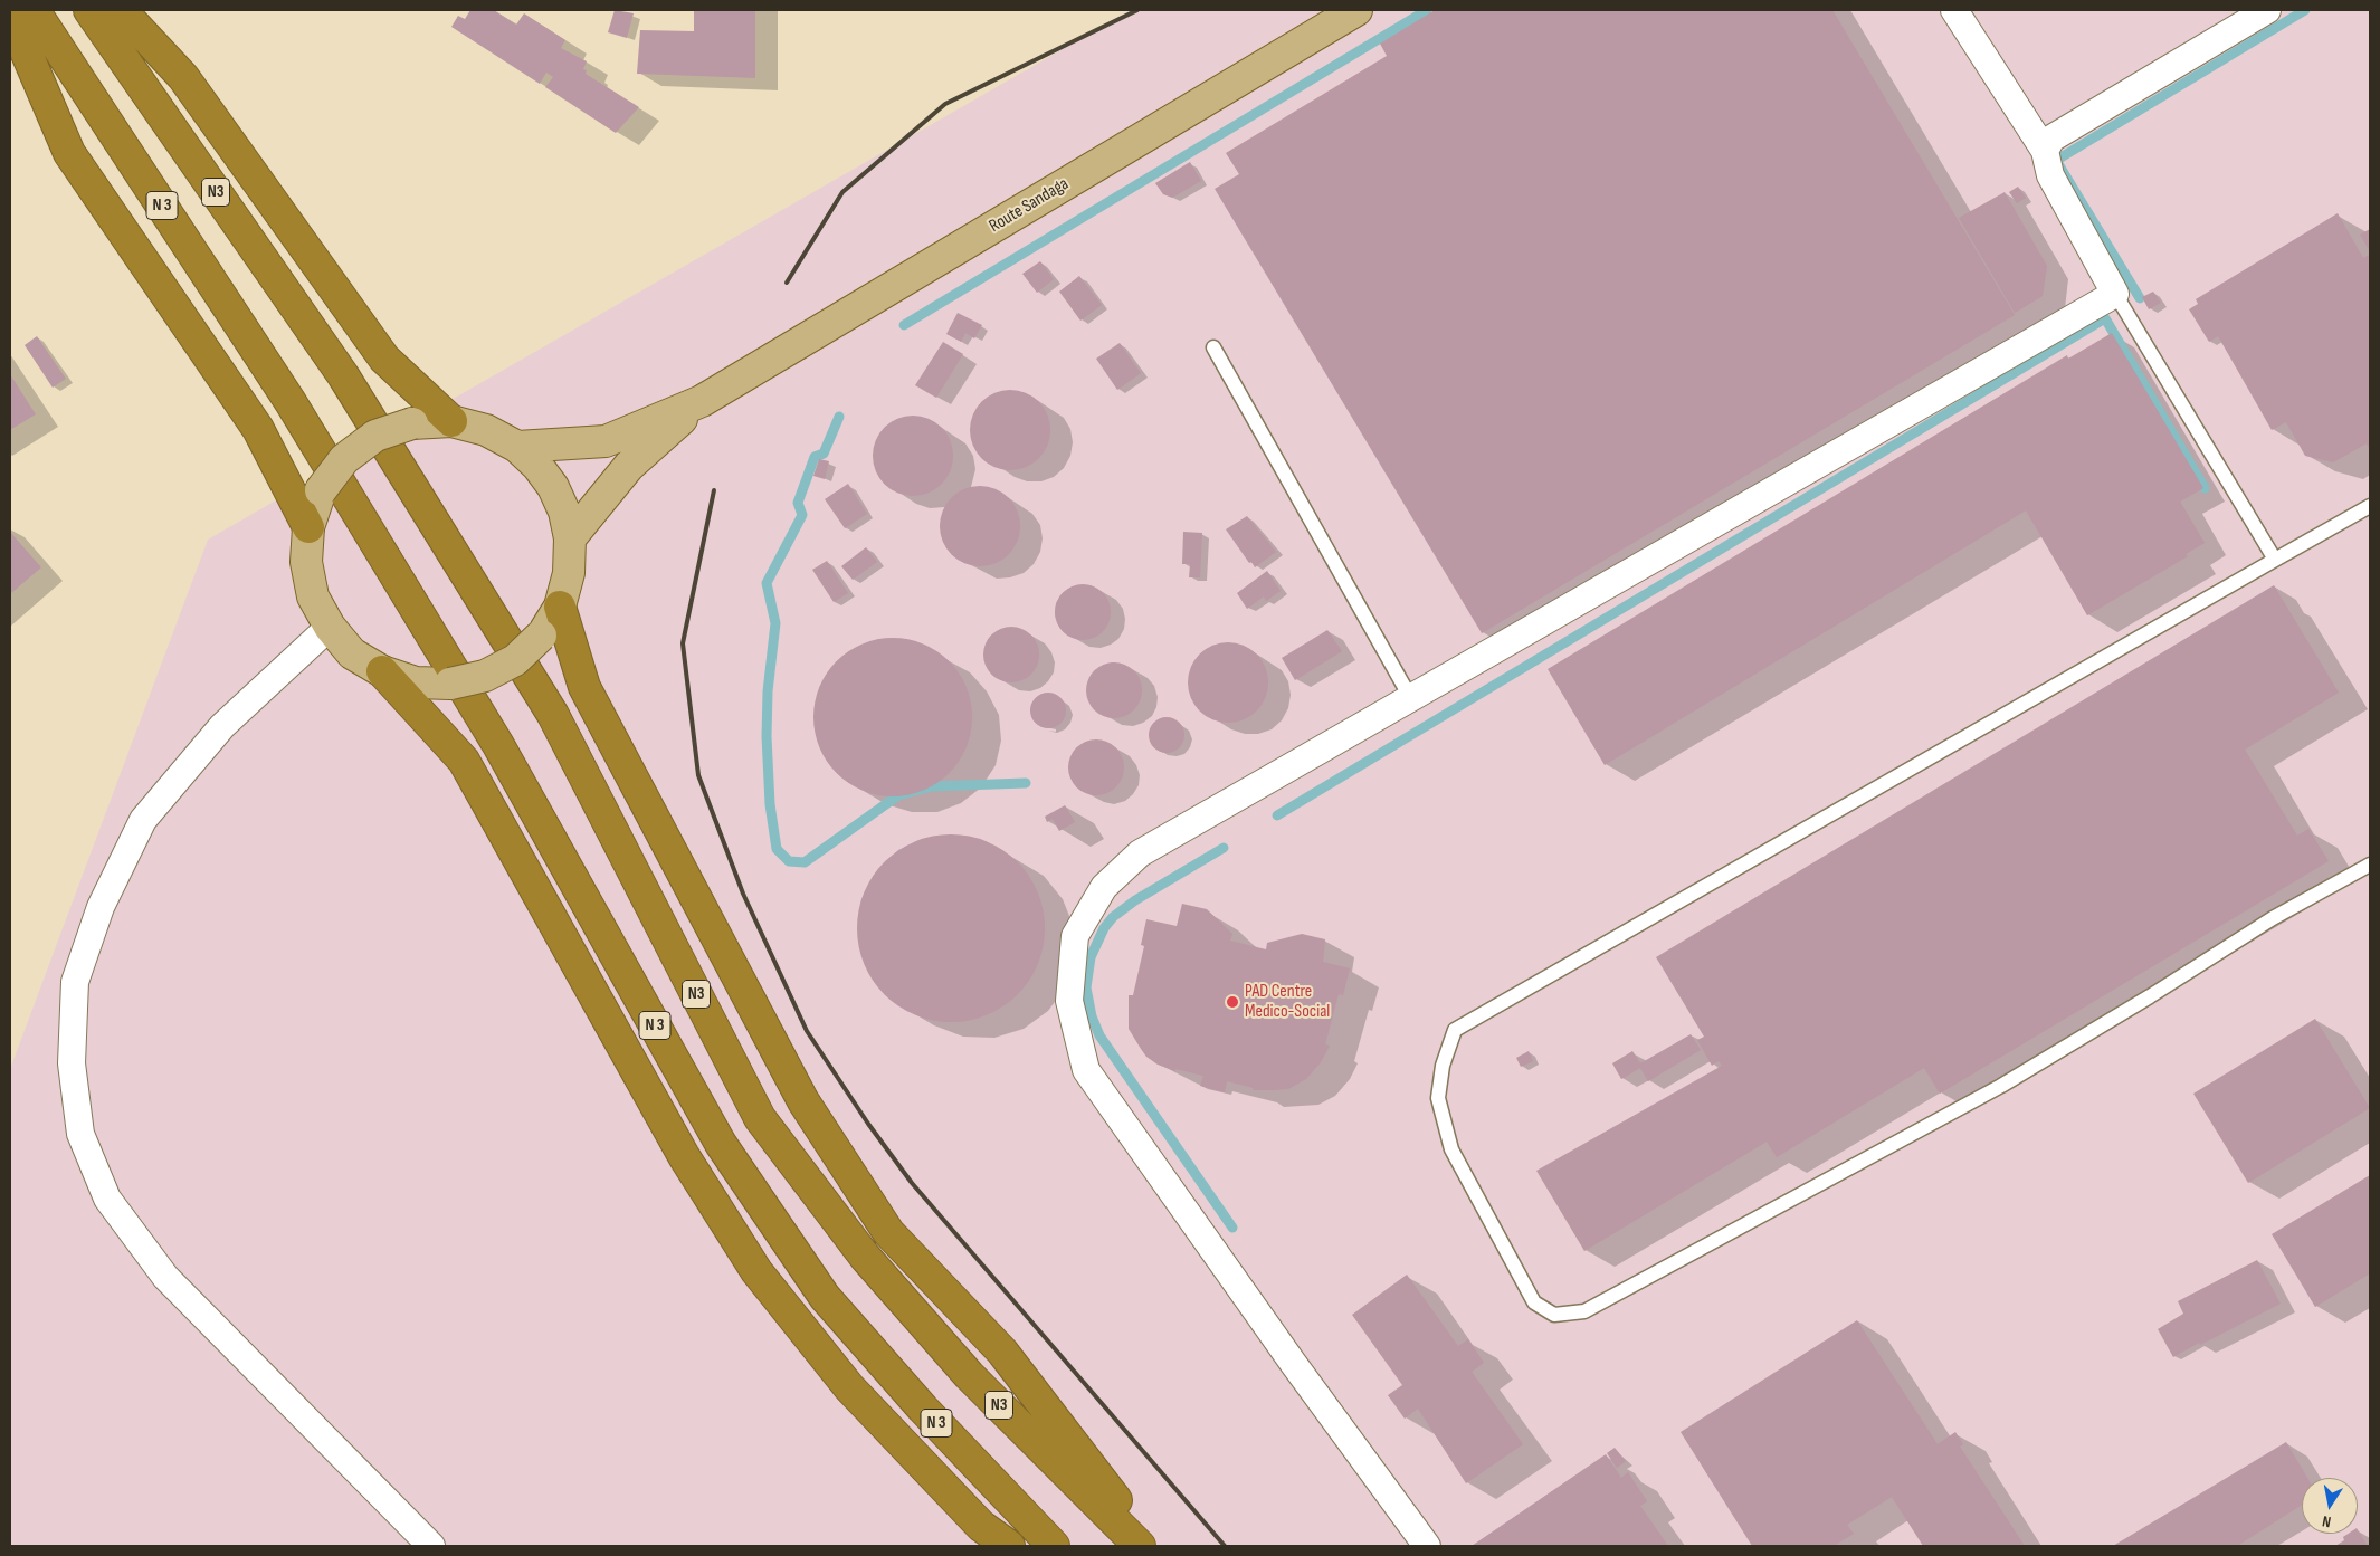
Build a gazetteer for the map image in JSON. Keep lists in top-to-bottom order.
{
  "streets": {
    "highway": ["N3", "N 3"],
    "main road": ["Route Sandaga"]
  },
  "places": ["PAD Centre Medico-Social"],
  "north": "bottom"
}
